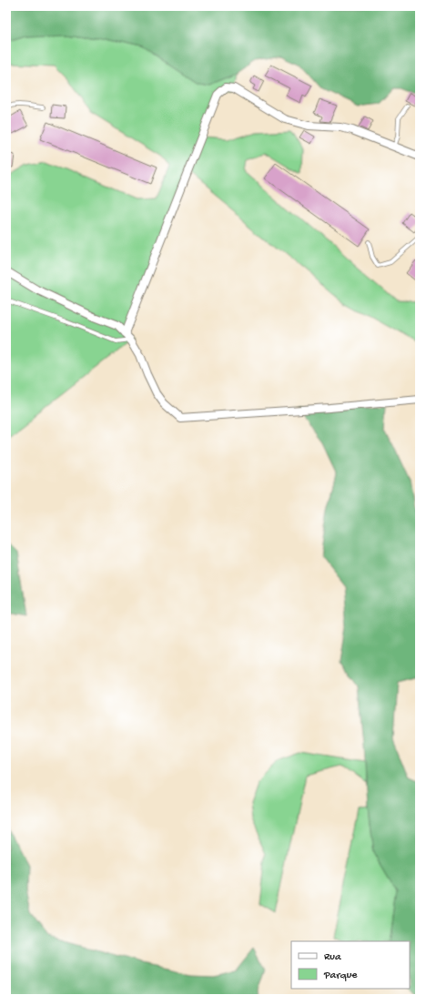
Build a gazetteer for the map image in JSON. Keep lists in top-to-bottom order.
{
  "legend": ["Rua", "Parque"]
}
